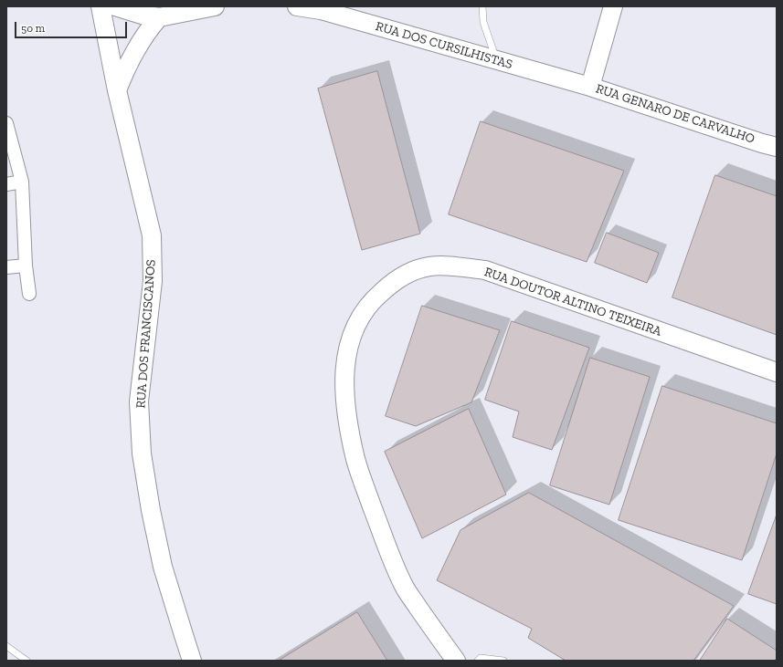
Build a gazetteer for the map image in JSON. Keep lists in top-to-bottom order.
{
  "streets": {
    "main road": [
      "RUA DOS CURSILHISTAS",
      "RUA GENARO DE CARVALHO",
      "RUA DOUTOR ALTINO TEIXEIRA",
      "RUA DOS FRANCISCANOS"
    ]
  },
  "crossings": [
    ["RUA DOS CURSILHISTAS", "RUA GENARO DE CARVALHO"]
  ],
  "scale_bar": "50 m"
}
